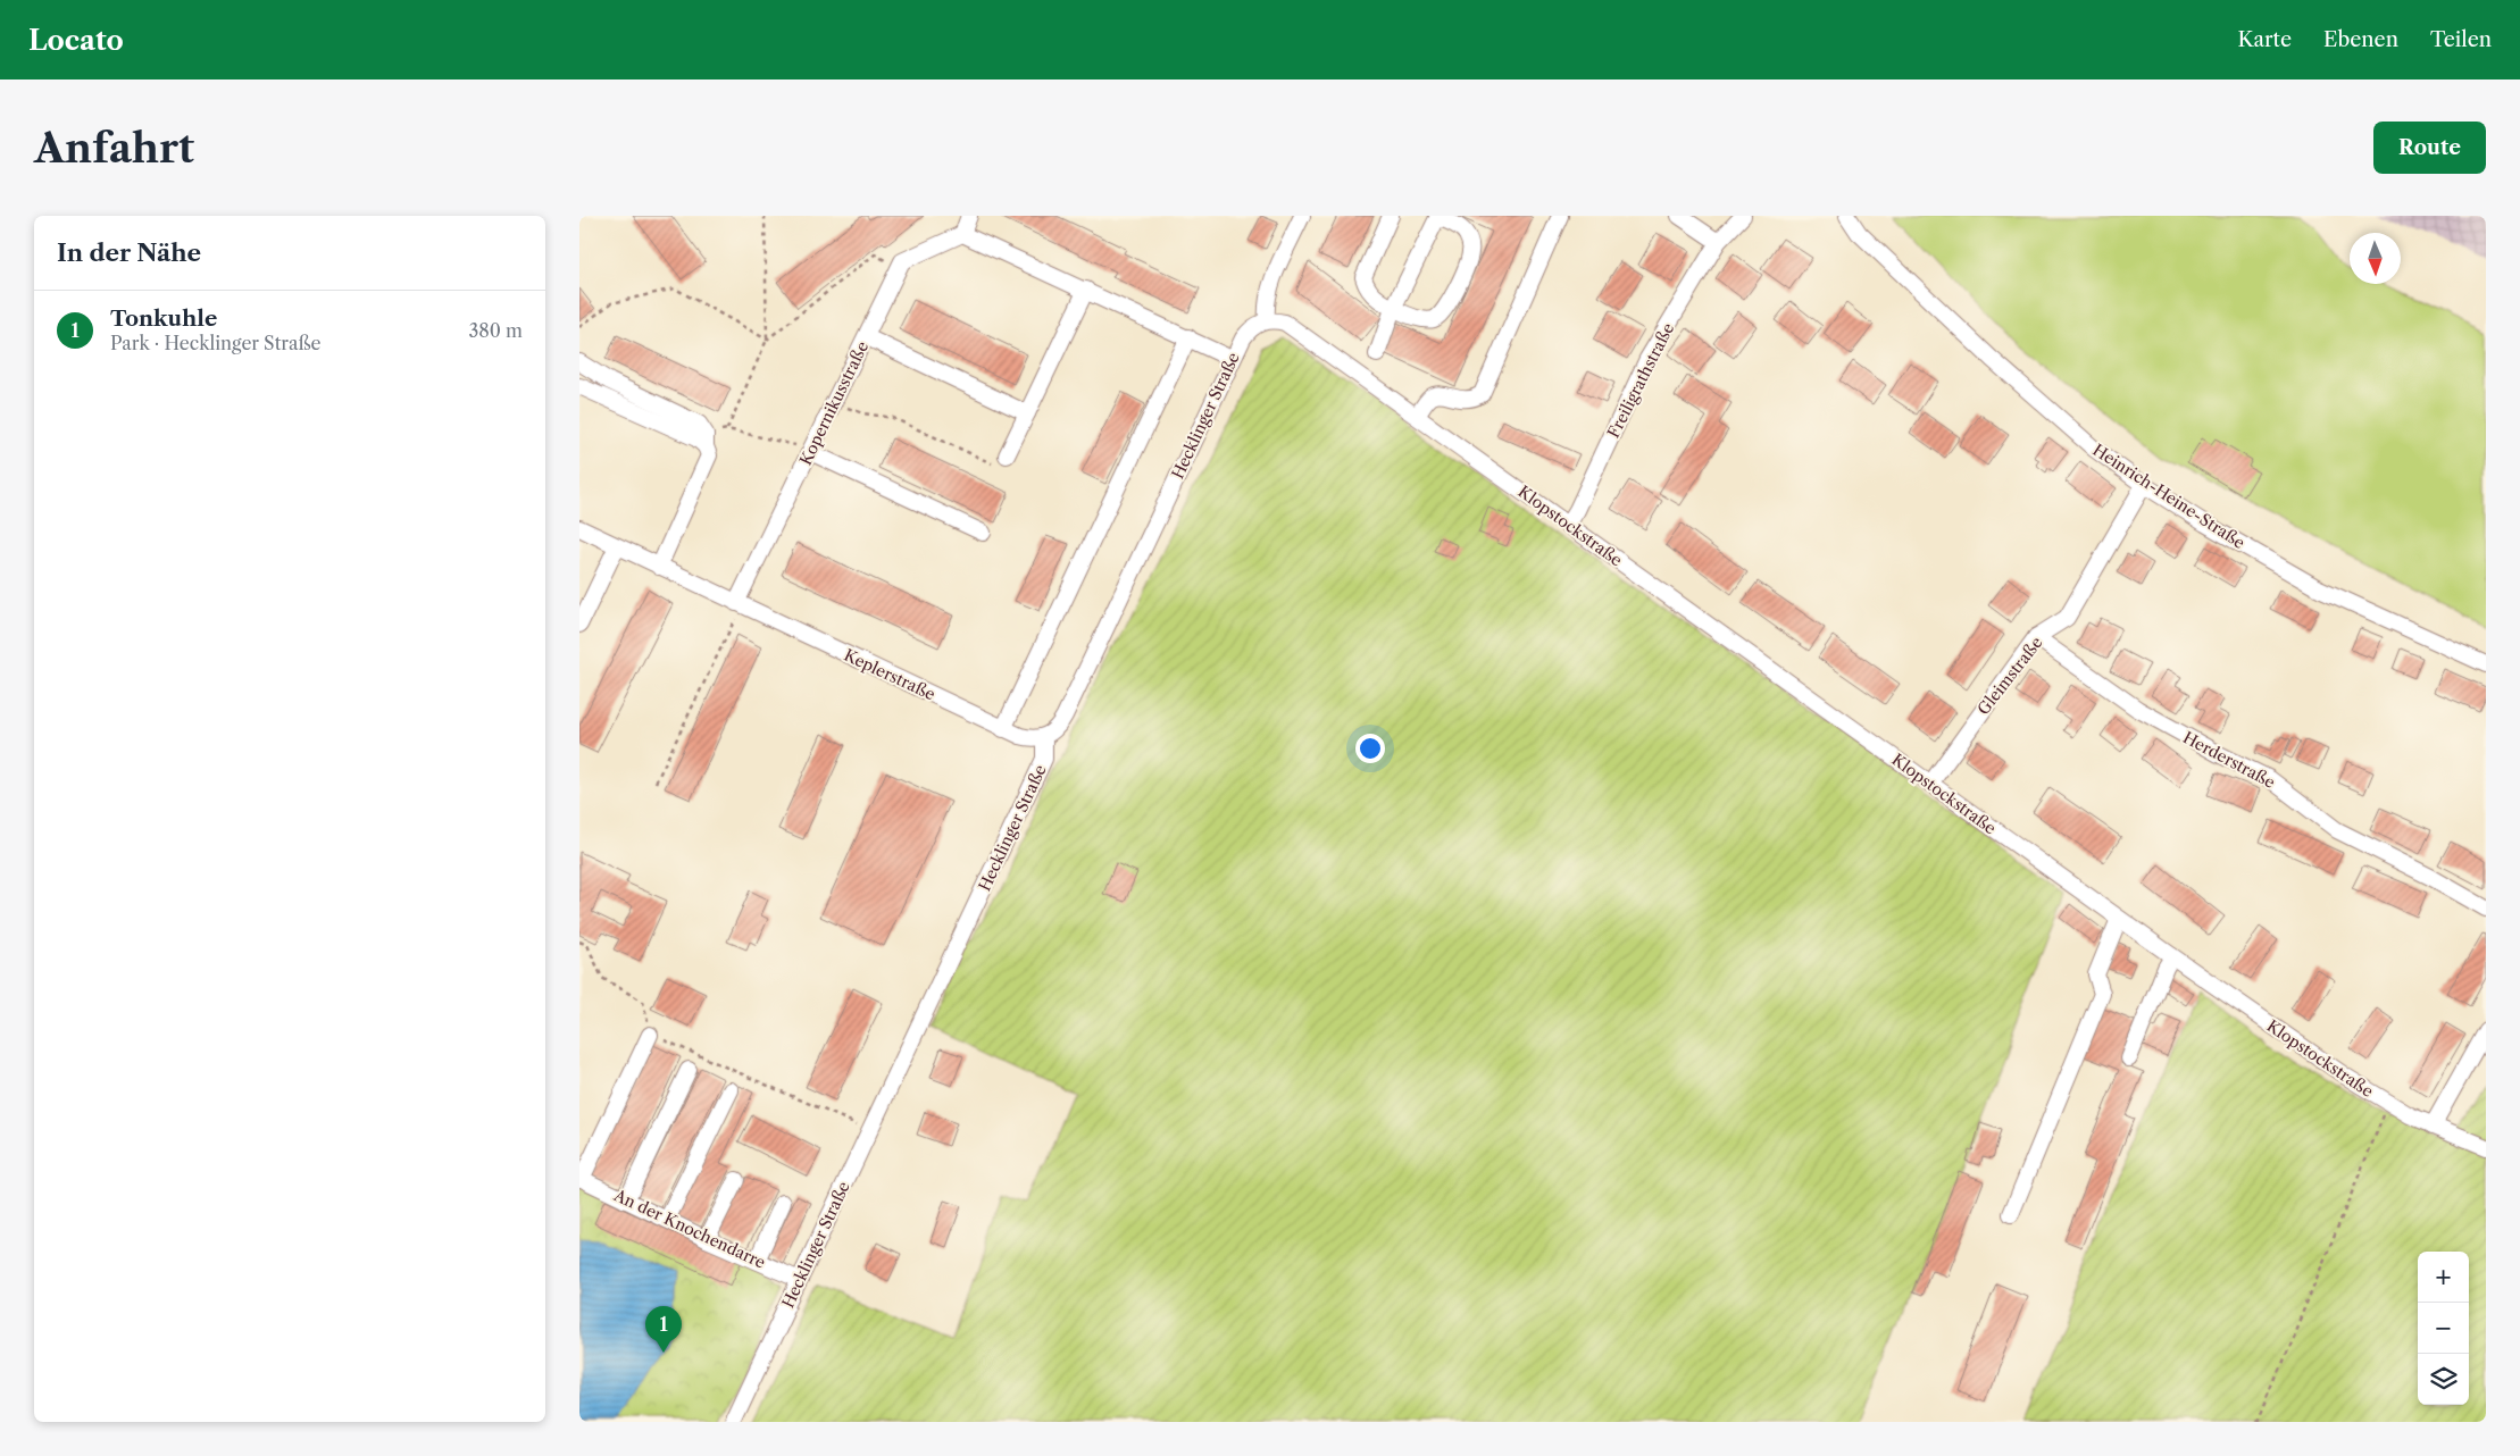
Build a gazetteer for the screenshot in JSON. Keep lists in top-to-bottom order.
{
  "streets": {
    "street": [
      "Freiligrathstraße",
      "Kopernikusstraße",
      "Hecklinger Straße",
      "Heinrich-Heine-Straße",
      "Klopstockstraße",
      "Keplerstraße",
      "Gleimstraße",
      "Herderstraße",
      "An der Knochendarre"
    ]
  },
  "crossings": [
    ["Freiligrathstraße", "Klopstockstraße"],
    ["Kopernikusstraße", "Keplerstraße"],
    ["Hecklinger Straße", "Klopstockstraße"],
    ["Hecklinger Straße", "Keplerstraße"],
    ["Hecklinger Straße", "An der Knochendarre"],
    ["Heinrich-Heine-Straße", "Gleimstraße"],
    ["Klopstockstraße", "Gleimstraße"],
    ["Gleimstraße", "Herderstraße"]
  ],
  "north": "bottom",
  "page": {
    "header": "Locato",
    "nav": ["Karte", "Ebenen", "Teilen"],
    "buttons": "Route",
    "title": "Anfahrt",
    "heading": "In der Nähe",
    "list": [
      {
        "mark": "1",
        "name": "Tonkuhle",
        "note": "Park · Hecklinger Straße",
        "value": "380 m"
      }
    ],
    "map_buttons": ["+", "−"],
    "pins": "1"
  }
}
